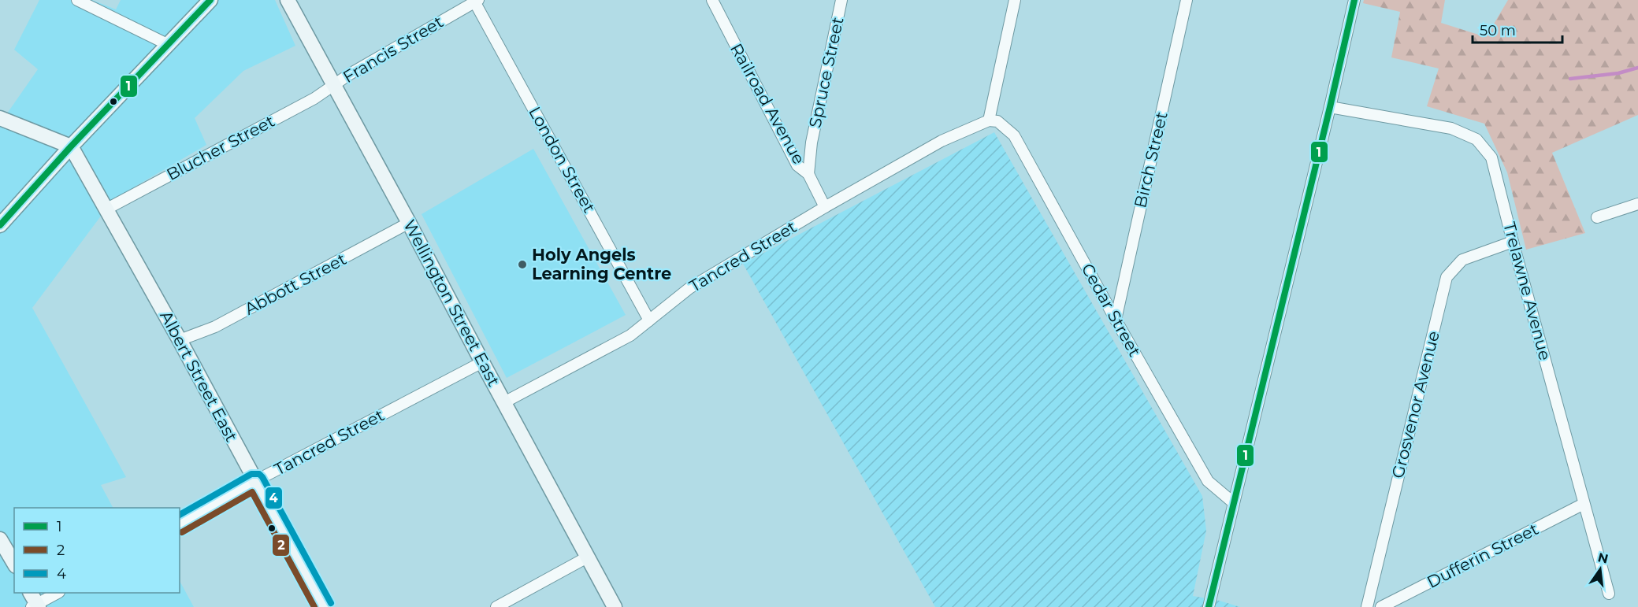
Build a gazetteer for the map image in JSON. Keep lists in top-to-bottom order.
{
  "streets": {
    "main road": ["Wellington Street East", "Albert Street East"],
    "street": [
      "Francis Street",
      "Spruce Street",
      "Railroad Avenue",
      "Blucher Street",
      "London Street",
      "Birch Street",
      "Tancred Street",
      "Abbott Street",
      "Trelawne Avenue",
      "Cedar Street",
      "Grosvenor Avenue",
      "Dufferin Street"
    ]
  },
  "crossings": [
    ["Francis Street", "Blucher Street"],
    ["Francis Street", "London Street"],
    ["Francis Street", "Wellington Street East"],
    ["Spruce Street", "Railroad Avenue"],
    ["Railroad Avenue", "Tancred Street"],
    ["Blucher Street", "Wellington Street East"],
    ["Blucher Street", "Albert Street East"],
    ["London Street", "Tancred Street"],
    ["Birch Street", "Cedar Street"],
    ["Tancred Street", "Wellington Street East"],
    ["Tancred Street", "Cedar Street"],
    ["Tancred Street", "Albert Street East"],
    ["Abbott Street", "Wellington Street East"],
    ["Abbott Street", "Albert Street East"],
    ["Trelawne Avenue", "Grosvenor Avenue"],
    ["Trelawne Avenue", "Dufferin Street"]
  ],
  "places": ["Holy Angels Learning Centre"],
  "lines": ["transit line 1", "transit line 4", "transit line 2"],
  "legend": ["1", "2", "4"],
  "scale_bar": "50 m",
  "north": "top"
}
